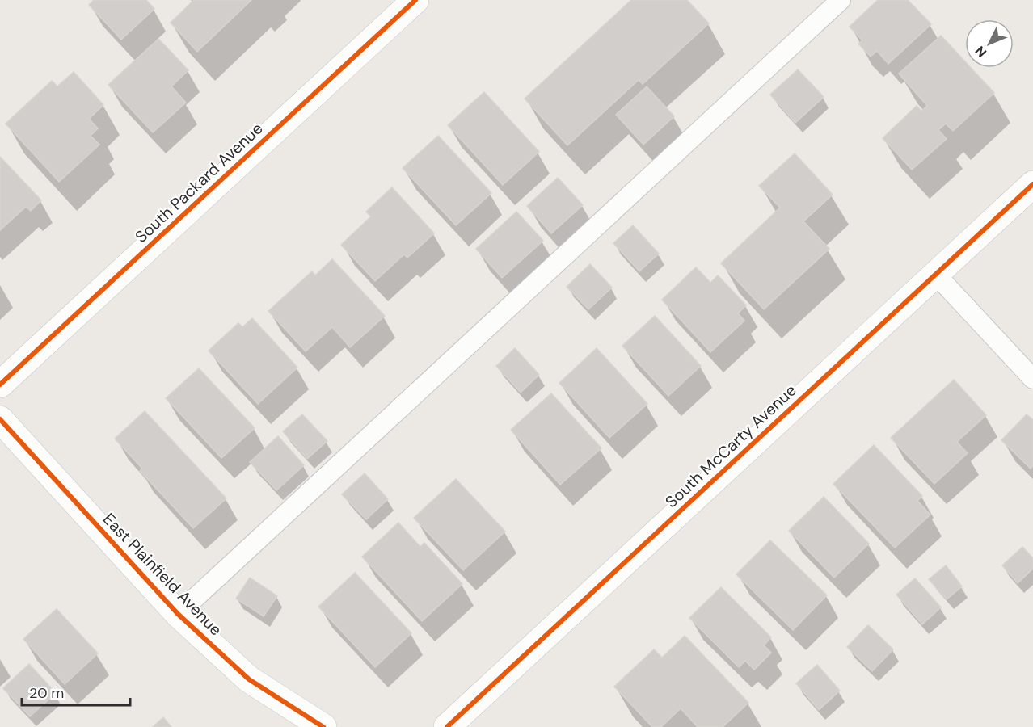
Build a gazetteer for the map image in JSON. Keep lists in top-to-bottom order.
{
  "streets": {
    "street": ["South Packard Avenue", "South McCarty Avenue", "East Plainfield Avenue"]
  },
  "scale_bar": "20 m",
  "north": "bottom left"
}
